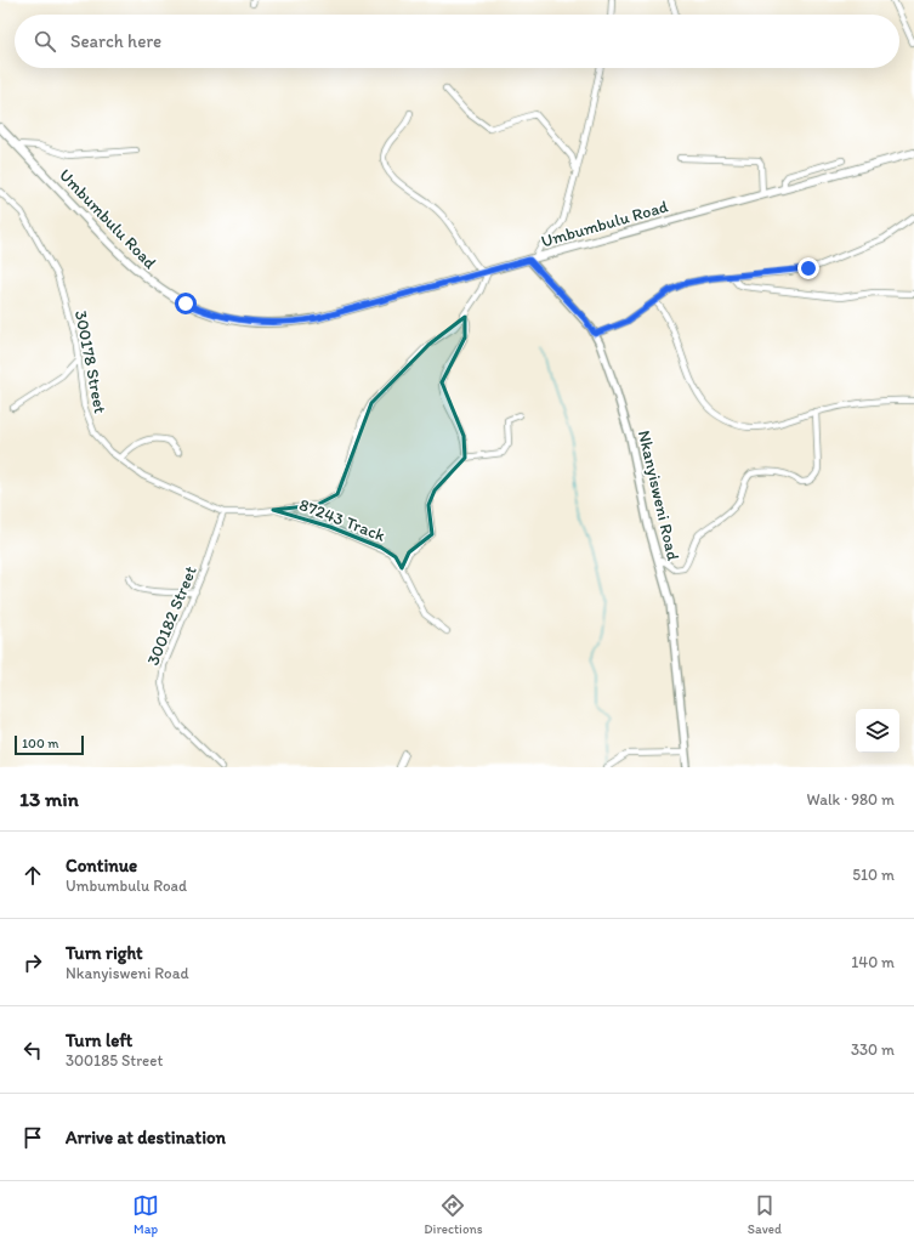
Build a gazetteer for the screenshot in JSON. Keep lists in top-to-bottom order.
{
  "streets": {
    "main road": ["Umbumbulu Road"],
    "street": [
      "300178 Street",
      "Nkanyisweni Road",
      "87243 Track",
      "300182 Street"
    ]
  },
  "crossings": [
    ["Umbumbulu Road", "Nkanyisweni Road"],
    ["300178 Street", "300182 Street"]
  ],
  "scale_bar": "100 m",
  "page": {
    "search": "Search here",
    "scale": "100 m",
    "heading": ["13 min", "Walk · 980 m"],
    "list": [
      ["Continue", "Umbumbulu Road", "510 m"],
      ["Turn right", "Nkanyisweni Road", "140 m"],
      ["Turn left", "300185 Street", "330 m"],
      "Arrive at destination"
    ],
    "nav": ["Map", "Directions", "Saved"]
  }
}
